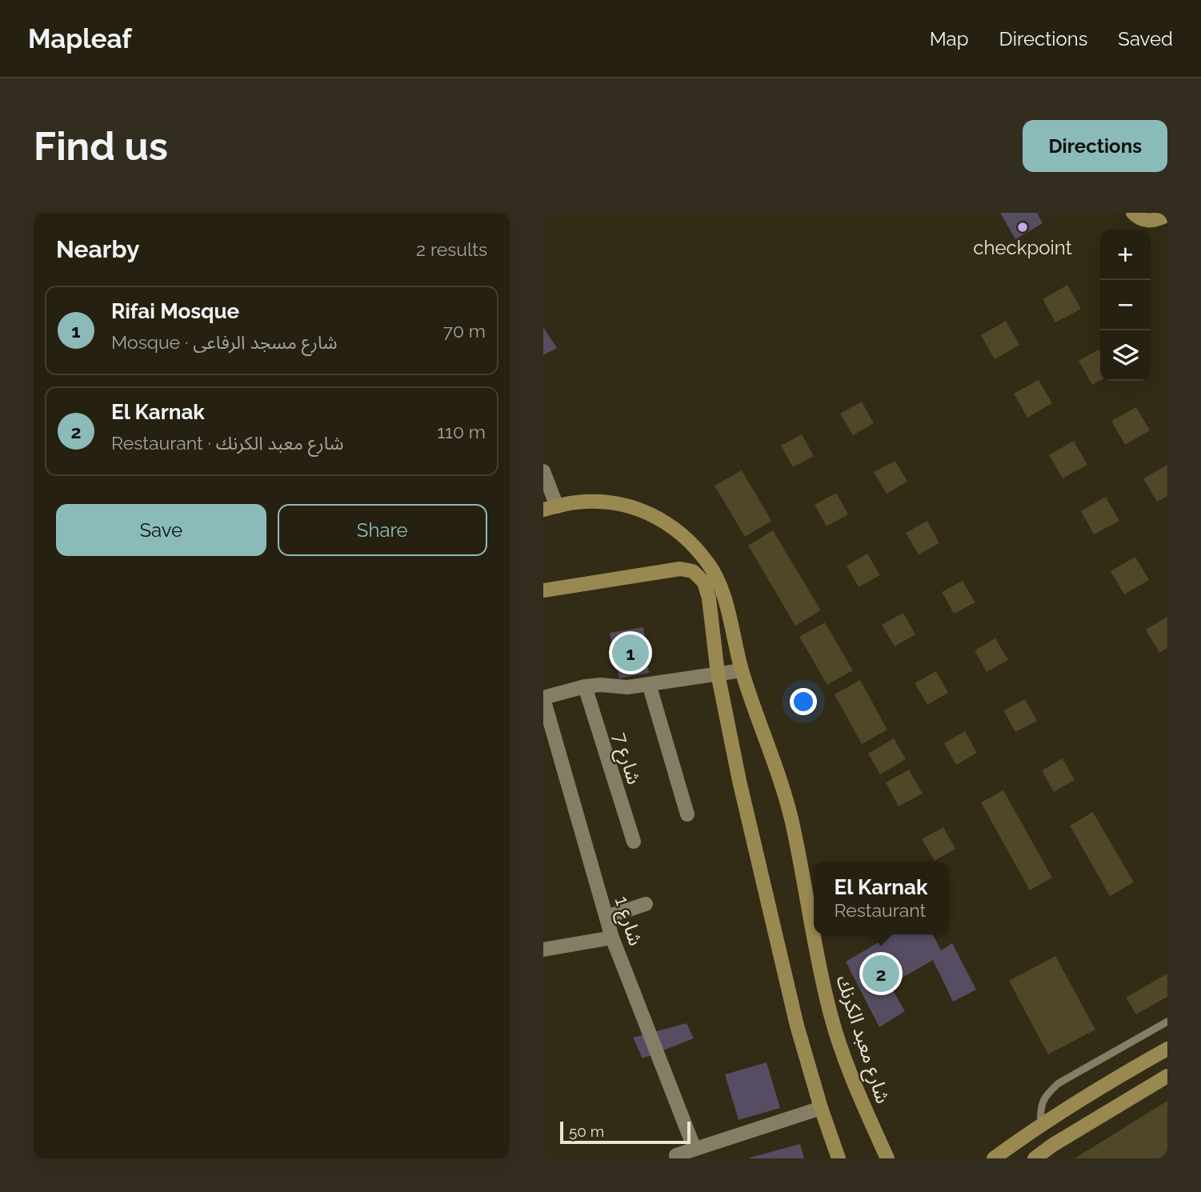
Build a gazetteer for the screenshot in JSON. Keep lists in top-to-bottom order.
{
  "streets": {
    "street": ["شارع 7", "شارع 1", "شارع معبد الكرنك"]
  },
  "places": ["checkpoint"],
  "scale_bar": "50 m",
  "page": {
    "header": "Mapleaf",
    "nav": ["Map", "Directions", "Saved"],
    "buttons": [
      "Directions",
      ["Save", "Share"]
    ],
    "title": "Find us",
    "heading": ["Nearby", "2 results"],
    "map_buttons": ["+", "−"],
    "list": [
      {
        "mark": "1",
        "name": "Rifai Mosque",
        "note": "Mosque · شارع مسجد الرفاعى",
        "value": "70 m"
      },
      {
        "mark": "2",
        "name": "El Karnak",
        "note": "Restaurant · شارع معبد الكرنك",
        "value": "110 m"
      }
    ],
    "pins": ["1", "2"],
    "popup": ["El Karnak", "Restaurant"],
    "scale": "50 m"
  }
}
